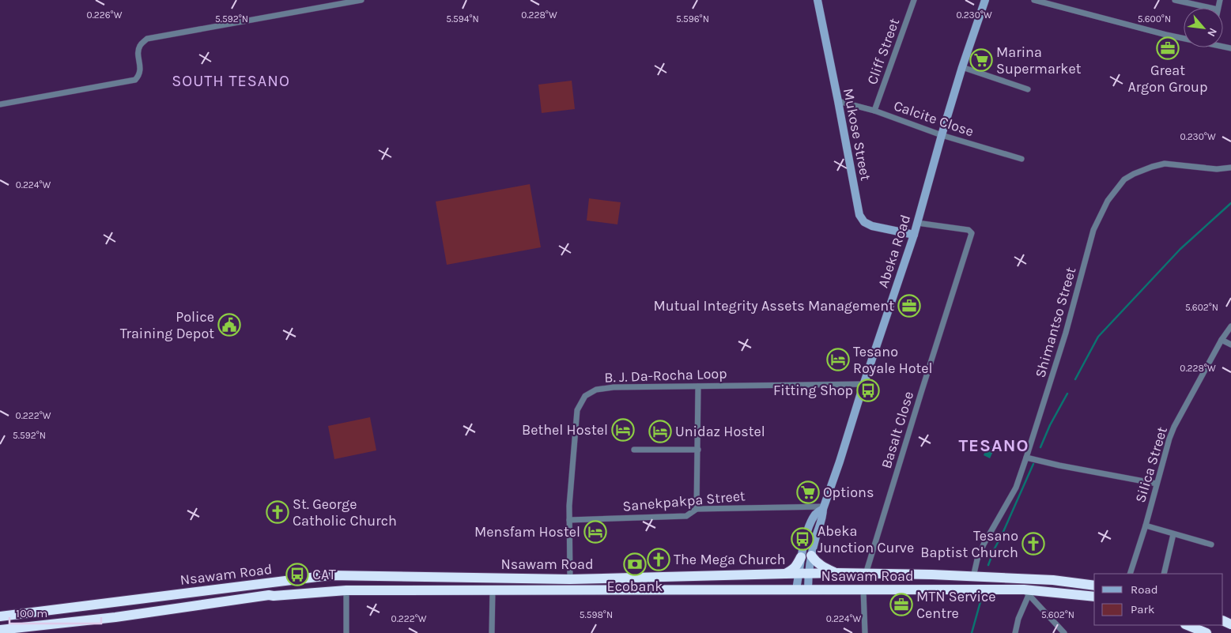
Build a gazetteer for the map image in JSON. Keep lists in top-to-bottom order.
{
  "streets": {
    "highway": ["Nsawam Road"],
    "street": [
      "Cliff Street",
      "Calcite Close",
      "Mukose Street",
      "Abeka Road",
      "Shimantso Street",
      "B. J. Da-Rocha Loop",
      "Basalt Close",
      "Silica Street",
      "Sanekpakpa Street"
    ]
  },
  "crossings": [
    ["Cliff Street", "Calcite Close"],
    ["Calcite Close", "Mukose Street"],
    ["Calcite Close", "Abeka Road"],
    ["Mukose Street", "Abeka Road"],
    ["Abeka Road", "B. J. Da-Rocha Loop"],
    ["Abeka Road", "Basalt Close"],
    ["Abeka Road", "Sanekpakpa Street"],
    ["Abeka Road", "Nsawam Road"],
    ["Shimantso Street", "Nsawam Road"],
    ["B. J. Da-Rocha Loop", "Sanekpakpa Street"],
    ["B. J. Da-Rocha Loop", "Nsawam Road"],
    ["Basalt Close", "Nsawam Road"]
  ],
  "districts": ["SOUTH TESANO", "TESANO"],
  "places": {
    "office": ["Great Argon Group", "Mutual Integrity Assets Management", "MTN Service Centre"],
    "supermarket": ["Marina Supermarket", "Options"],
    "public building": ["Police Training Depot"],
    "hotel": [
      "Tesano Royale Hotel",
      "Bethel Hostel",
      "Unidaz Hostel",
      "Mensfam Hostel"
    ],
    "bus stop": ["Fitting Shop", "Abeka Junction Curve", "CAT"],
    "church": ["St. George Catholic Church", "Tesano Baptist Church", "The Mega Church"],
    "bank": ["Ecobank"]
  },
  "legend": ["Road", "Park"],
  "scale_bar": "100 m",
  "north": "bottom right",
  "coordinates": [
    "0.226°W",
    "0.228°W",
    "0.230°W",
    "5.592°N",
    "5.594°N",
    "5.596°N",
    "5.600°N",
    "0.224°W",
    "5.602°N",
    "0.222°W",
    "5.598°N"
  ]
}
